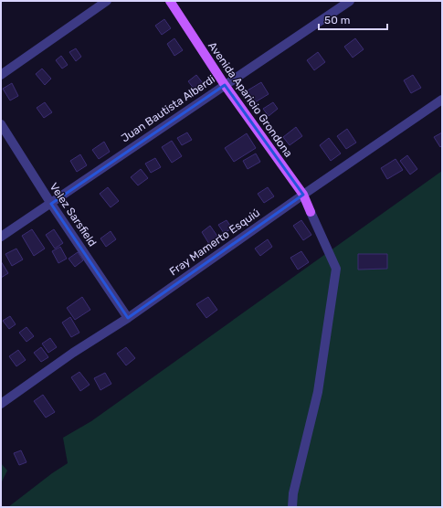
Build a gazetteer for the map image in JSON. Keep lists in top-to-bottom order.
{
  "streets": {
    "main road": ["Avenida Aparicio Grondona"],
    "street": ["Juan Bautista Alberdi", "Velez Sarsfield", "Fray Mamerto Esquiú"]
  },
  "crossings": [
    ["Avenida Aparicio Grondona", "Juan Bautista Alberdi"],
    ["Avenida Aparicio Grondona", "Fray Mamerto Esquiú"],
    ["Juan Bautista Alberdi", "Velez Sarsfield"],
    ["Velez Sarsfield", "Fray Mamerto Esquiú"]
  ],
  "scale_bar": "50 m"
}
